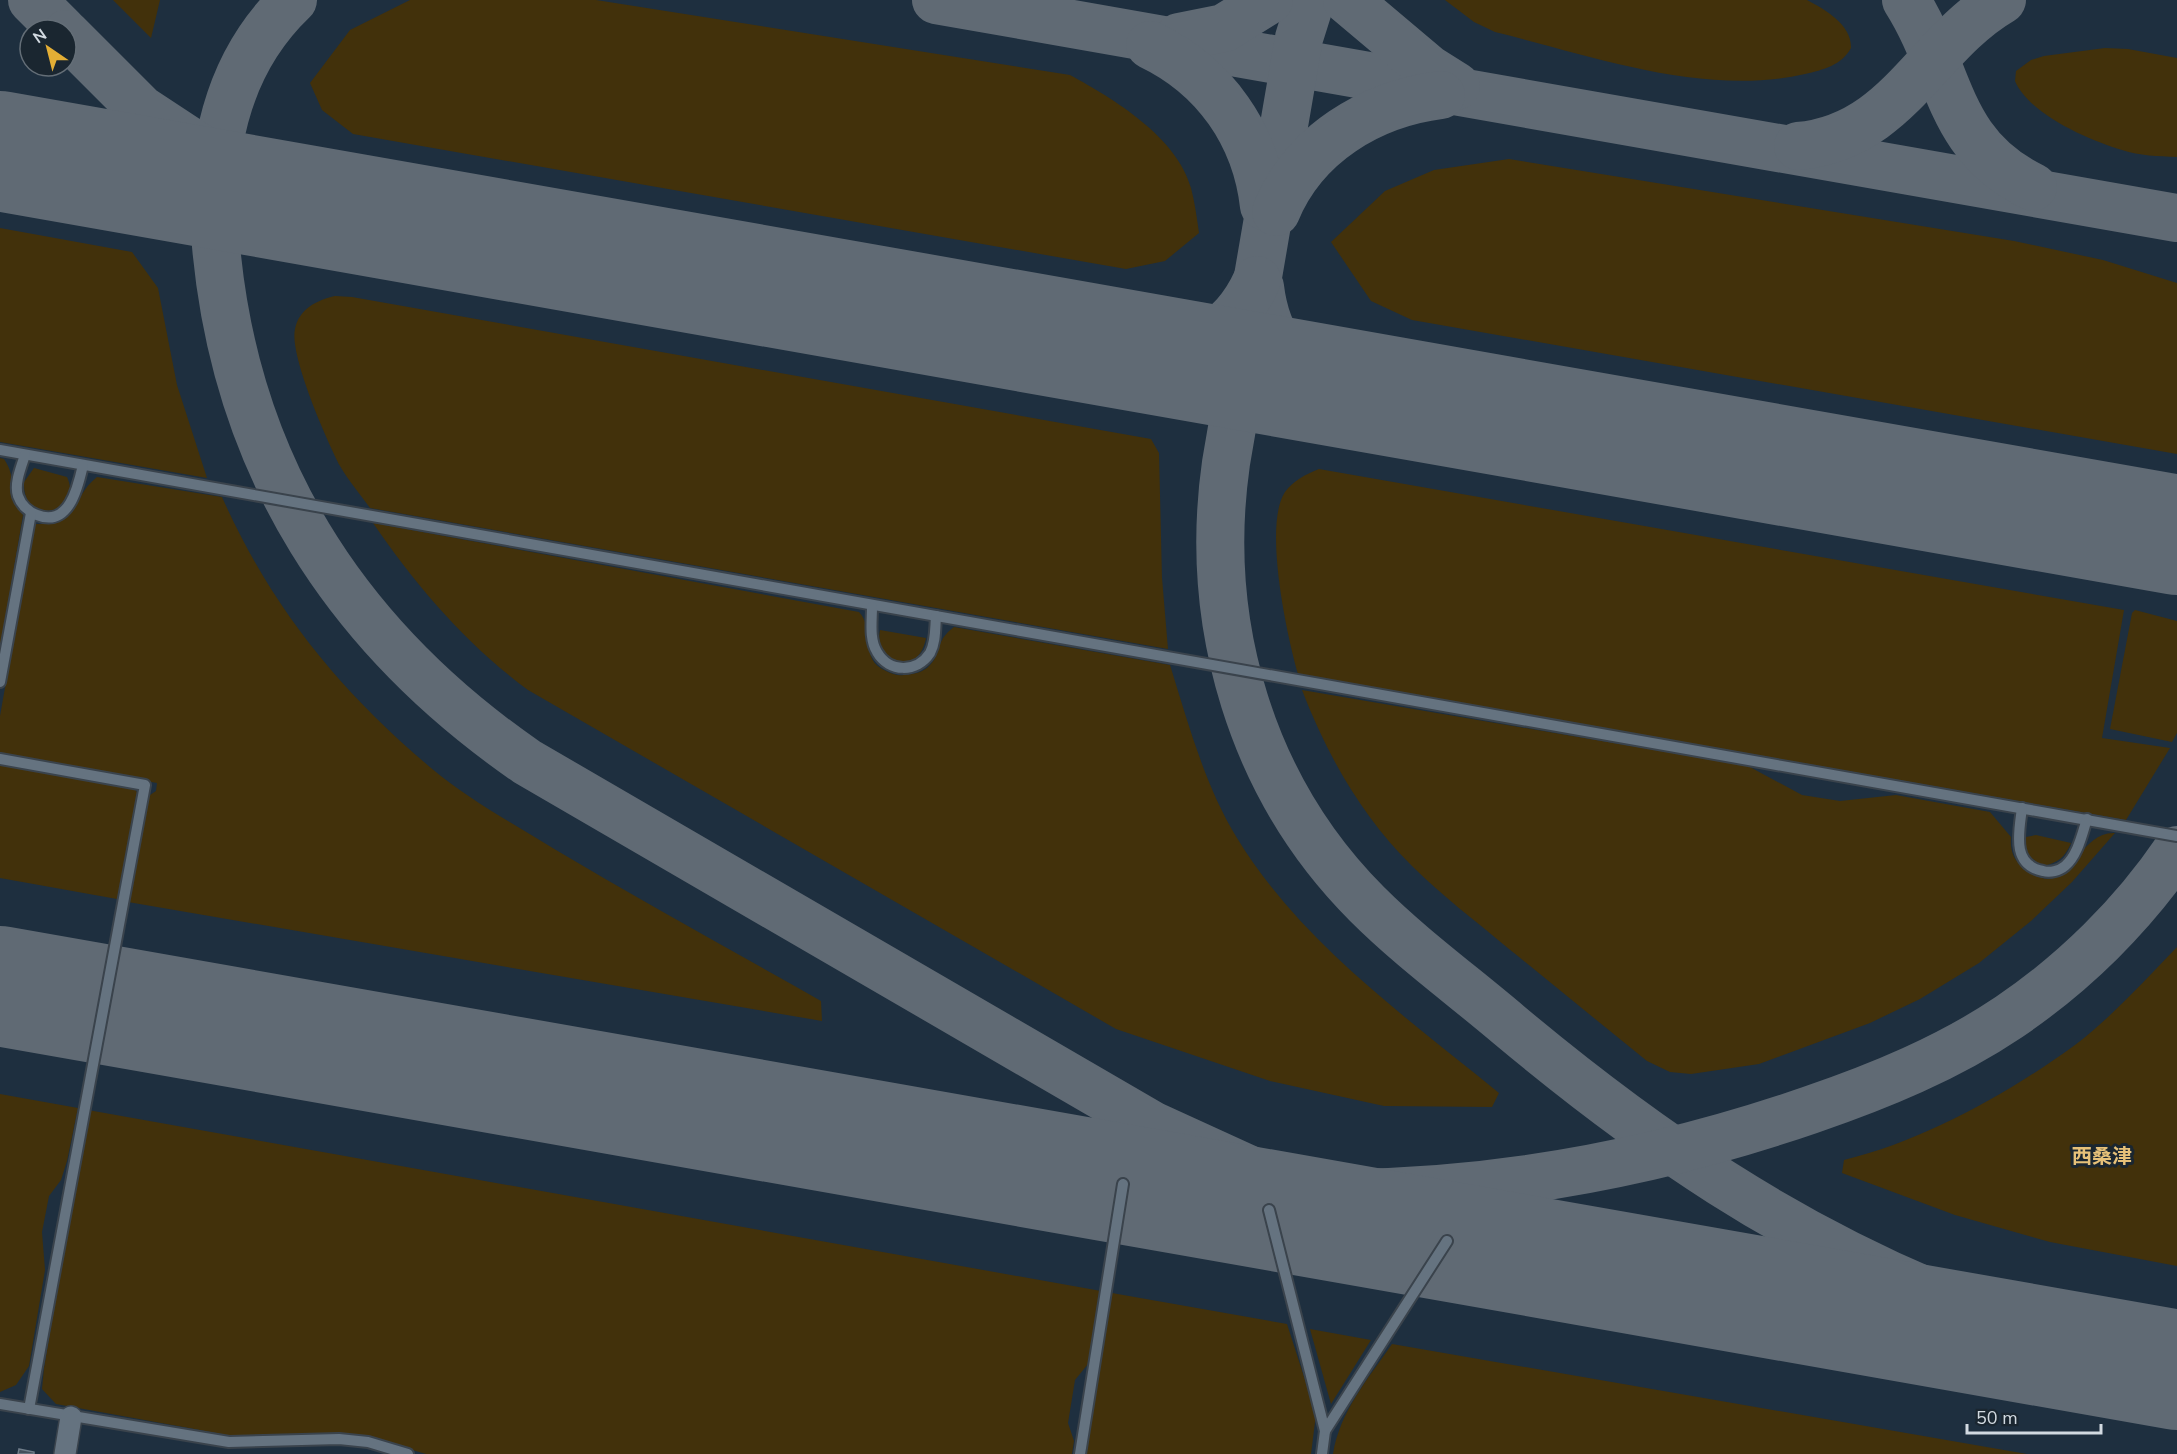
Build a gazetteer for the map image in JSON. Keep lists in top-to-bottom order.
{
  "districts": ["西桑津"],
  "scale_bar": "50 m",
  "north": "top left"
}
